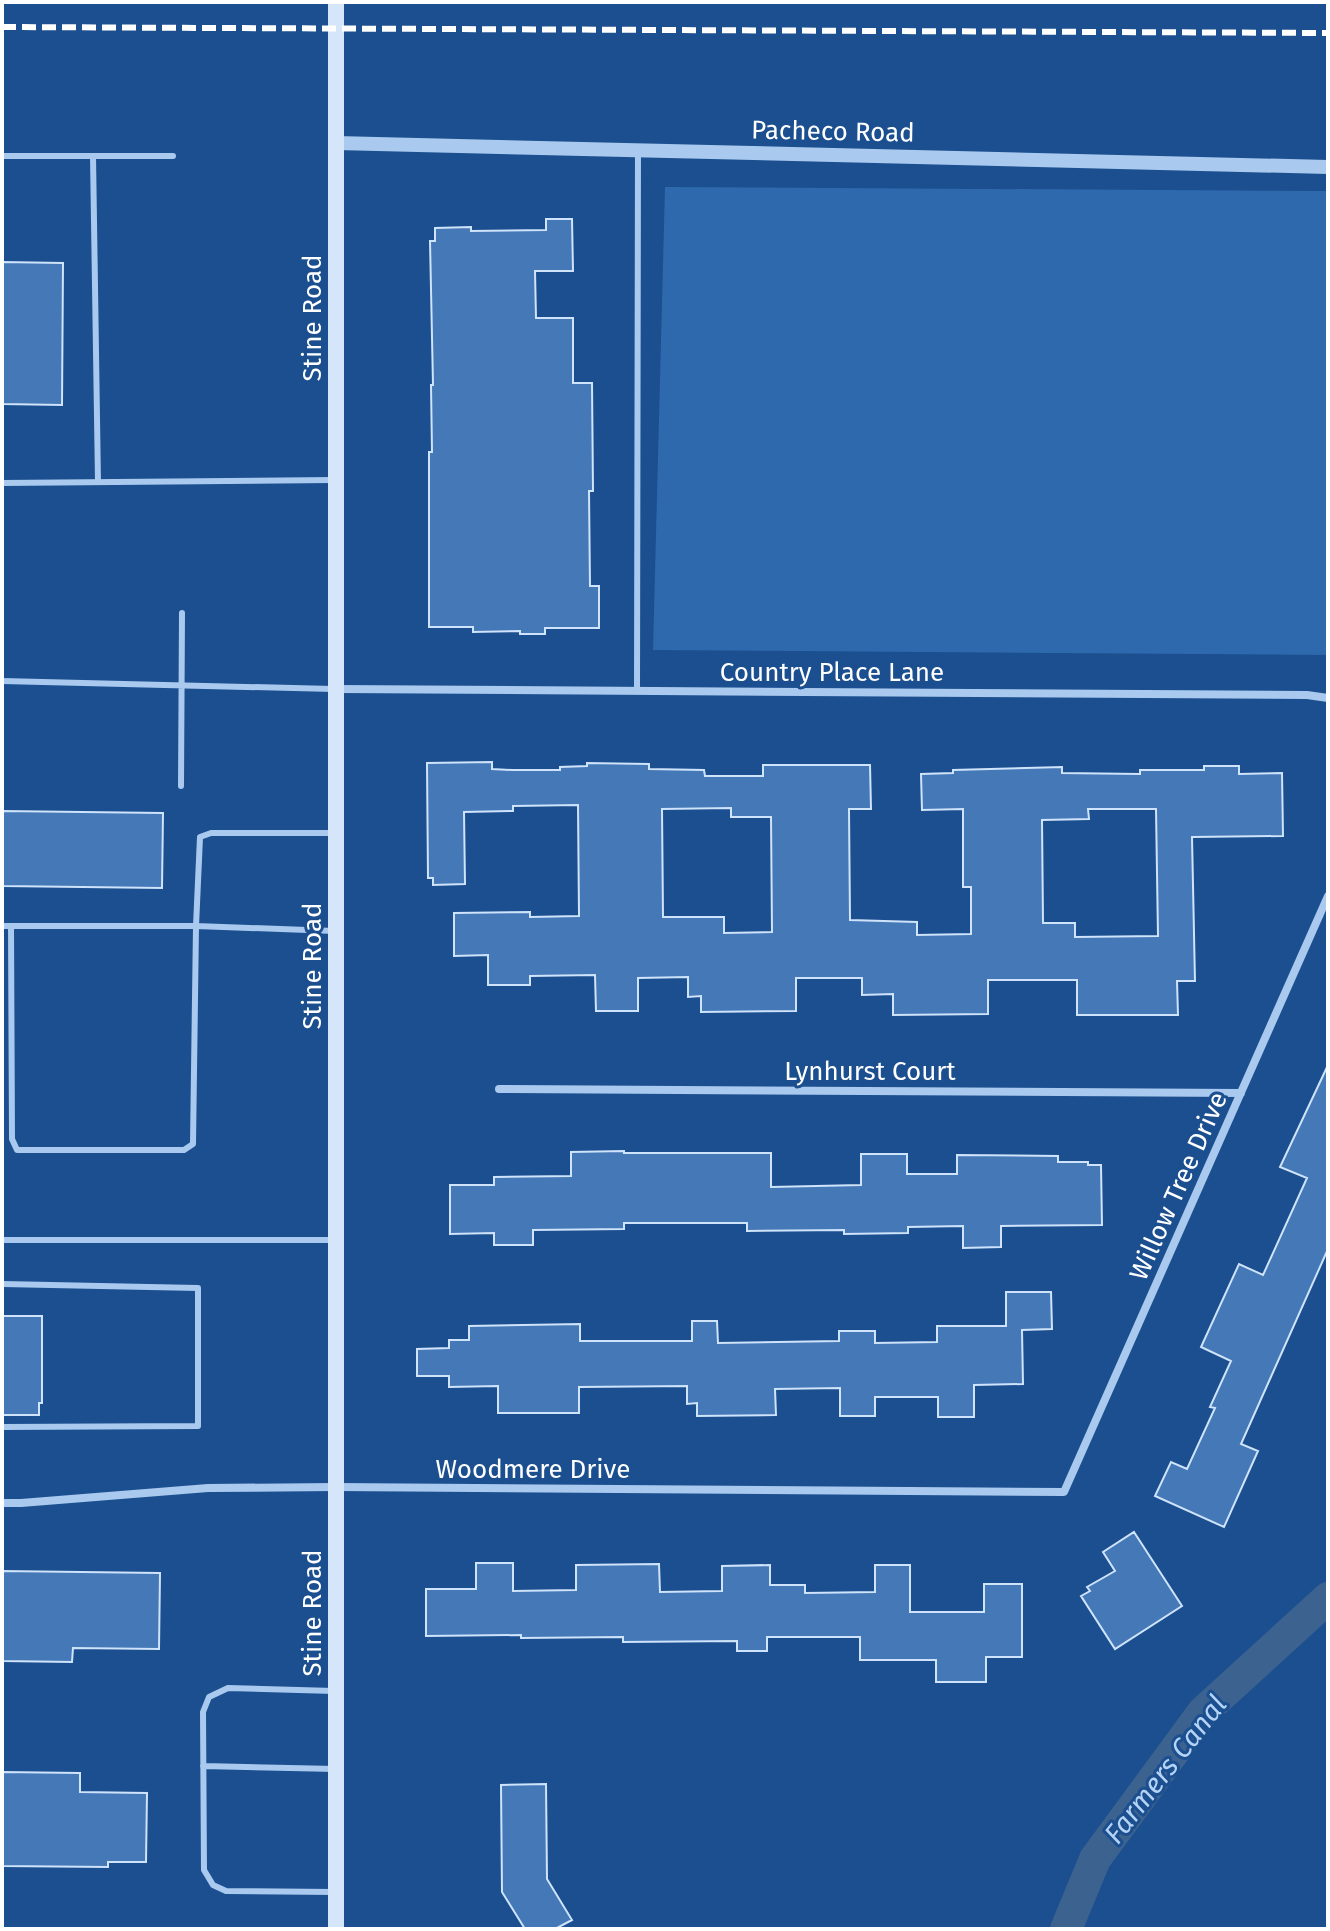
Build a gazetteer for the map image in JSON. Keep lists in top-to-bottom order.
{
  "streets": {
    "main road": ["Stine Road"],
    "street": [
      "Pacheco Road",
      "Country Place Lane",
      "Lynhurst Court",
      "Willow Tree Drive",
      "Woodmere Drive"
    ]
  },
  "crossings": [
    ["Pacheco Road", "Stine Road"],
    ["Stine Road", "Country Place Lane"],
    ["Stine Road", "Woodmere Drive"],
    ["Lynhurst Court", "Willow Tree Drive"],
    ["Willow Tree Drive", "Woodmere Drive"]
  ],
  "water": ["Farmers Canal"]
}
